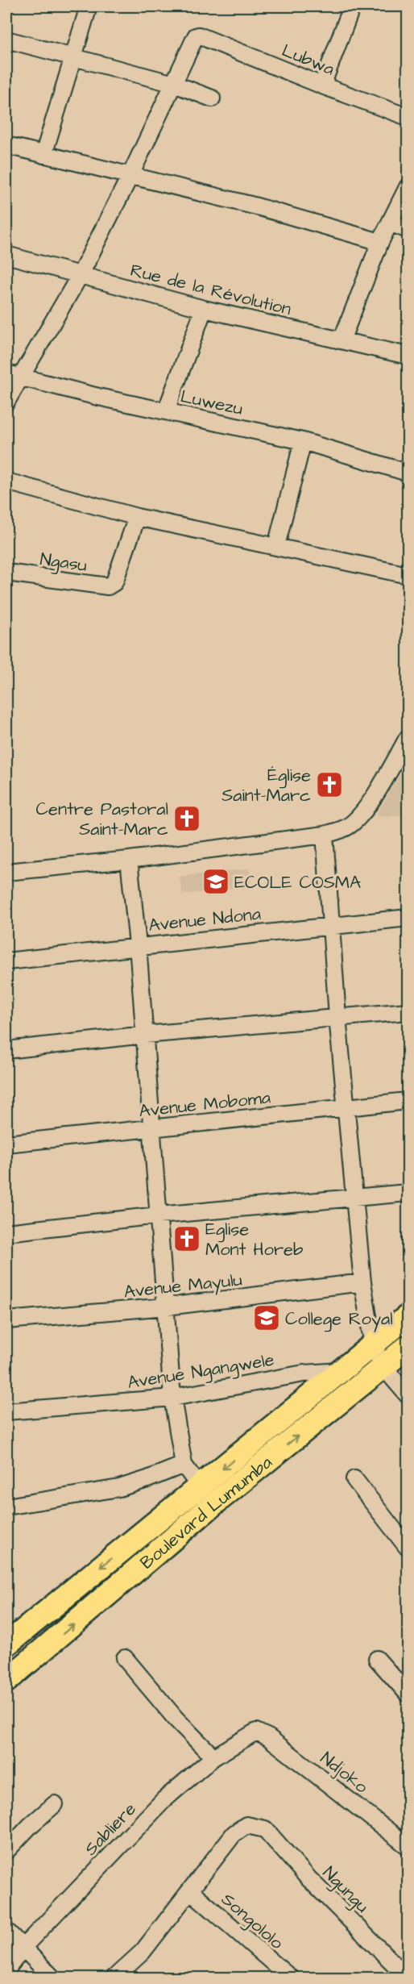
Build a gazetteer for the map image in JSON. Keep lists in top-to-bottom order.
{
  "streets": {
    "highway": ["Boulevard Lumumba"],
    "street": [
      "Lubwa",
      "Rue de la Révolution",
      "Luwezu",
      "Ngasu",
      "Avenue Ndona",
      "Avenue Moboma",
      "Avenue Mayulu",
      "Avenue Ngangwele",
      "Ndjoko",
      "Sabliere",
      "Ngungu",
      "Songololo"
    ]
  },
  "crossings": [
    ["Avenue Ngangwele", "Boulevard Lumumba"],
    ["Ndjoko", "Sabliere"],
    ["Ngungu", "Songololo"]
  ],
  "places": {
    "church": ["Église Saint-Marc", "Centre Pastoral Saint-Marc", "Eglise Mont Horeb"],
    "school or university": ["ECOLE COSMA", "College Royal"]
  }
}
